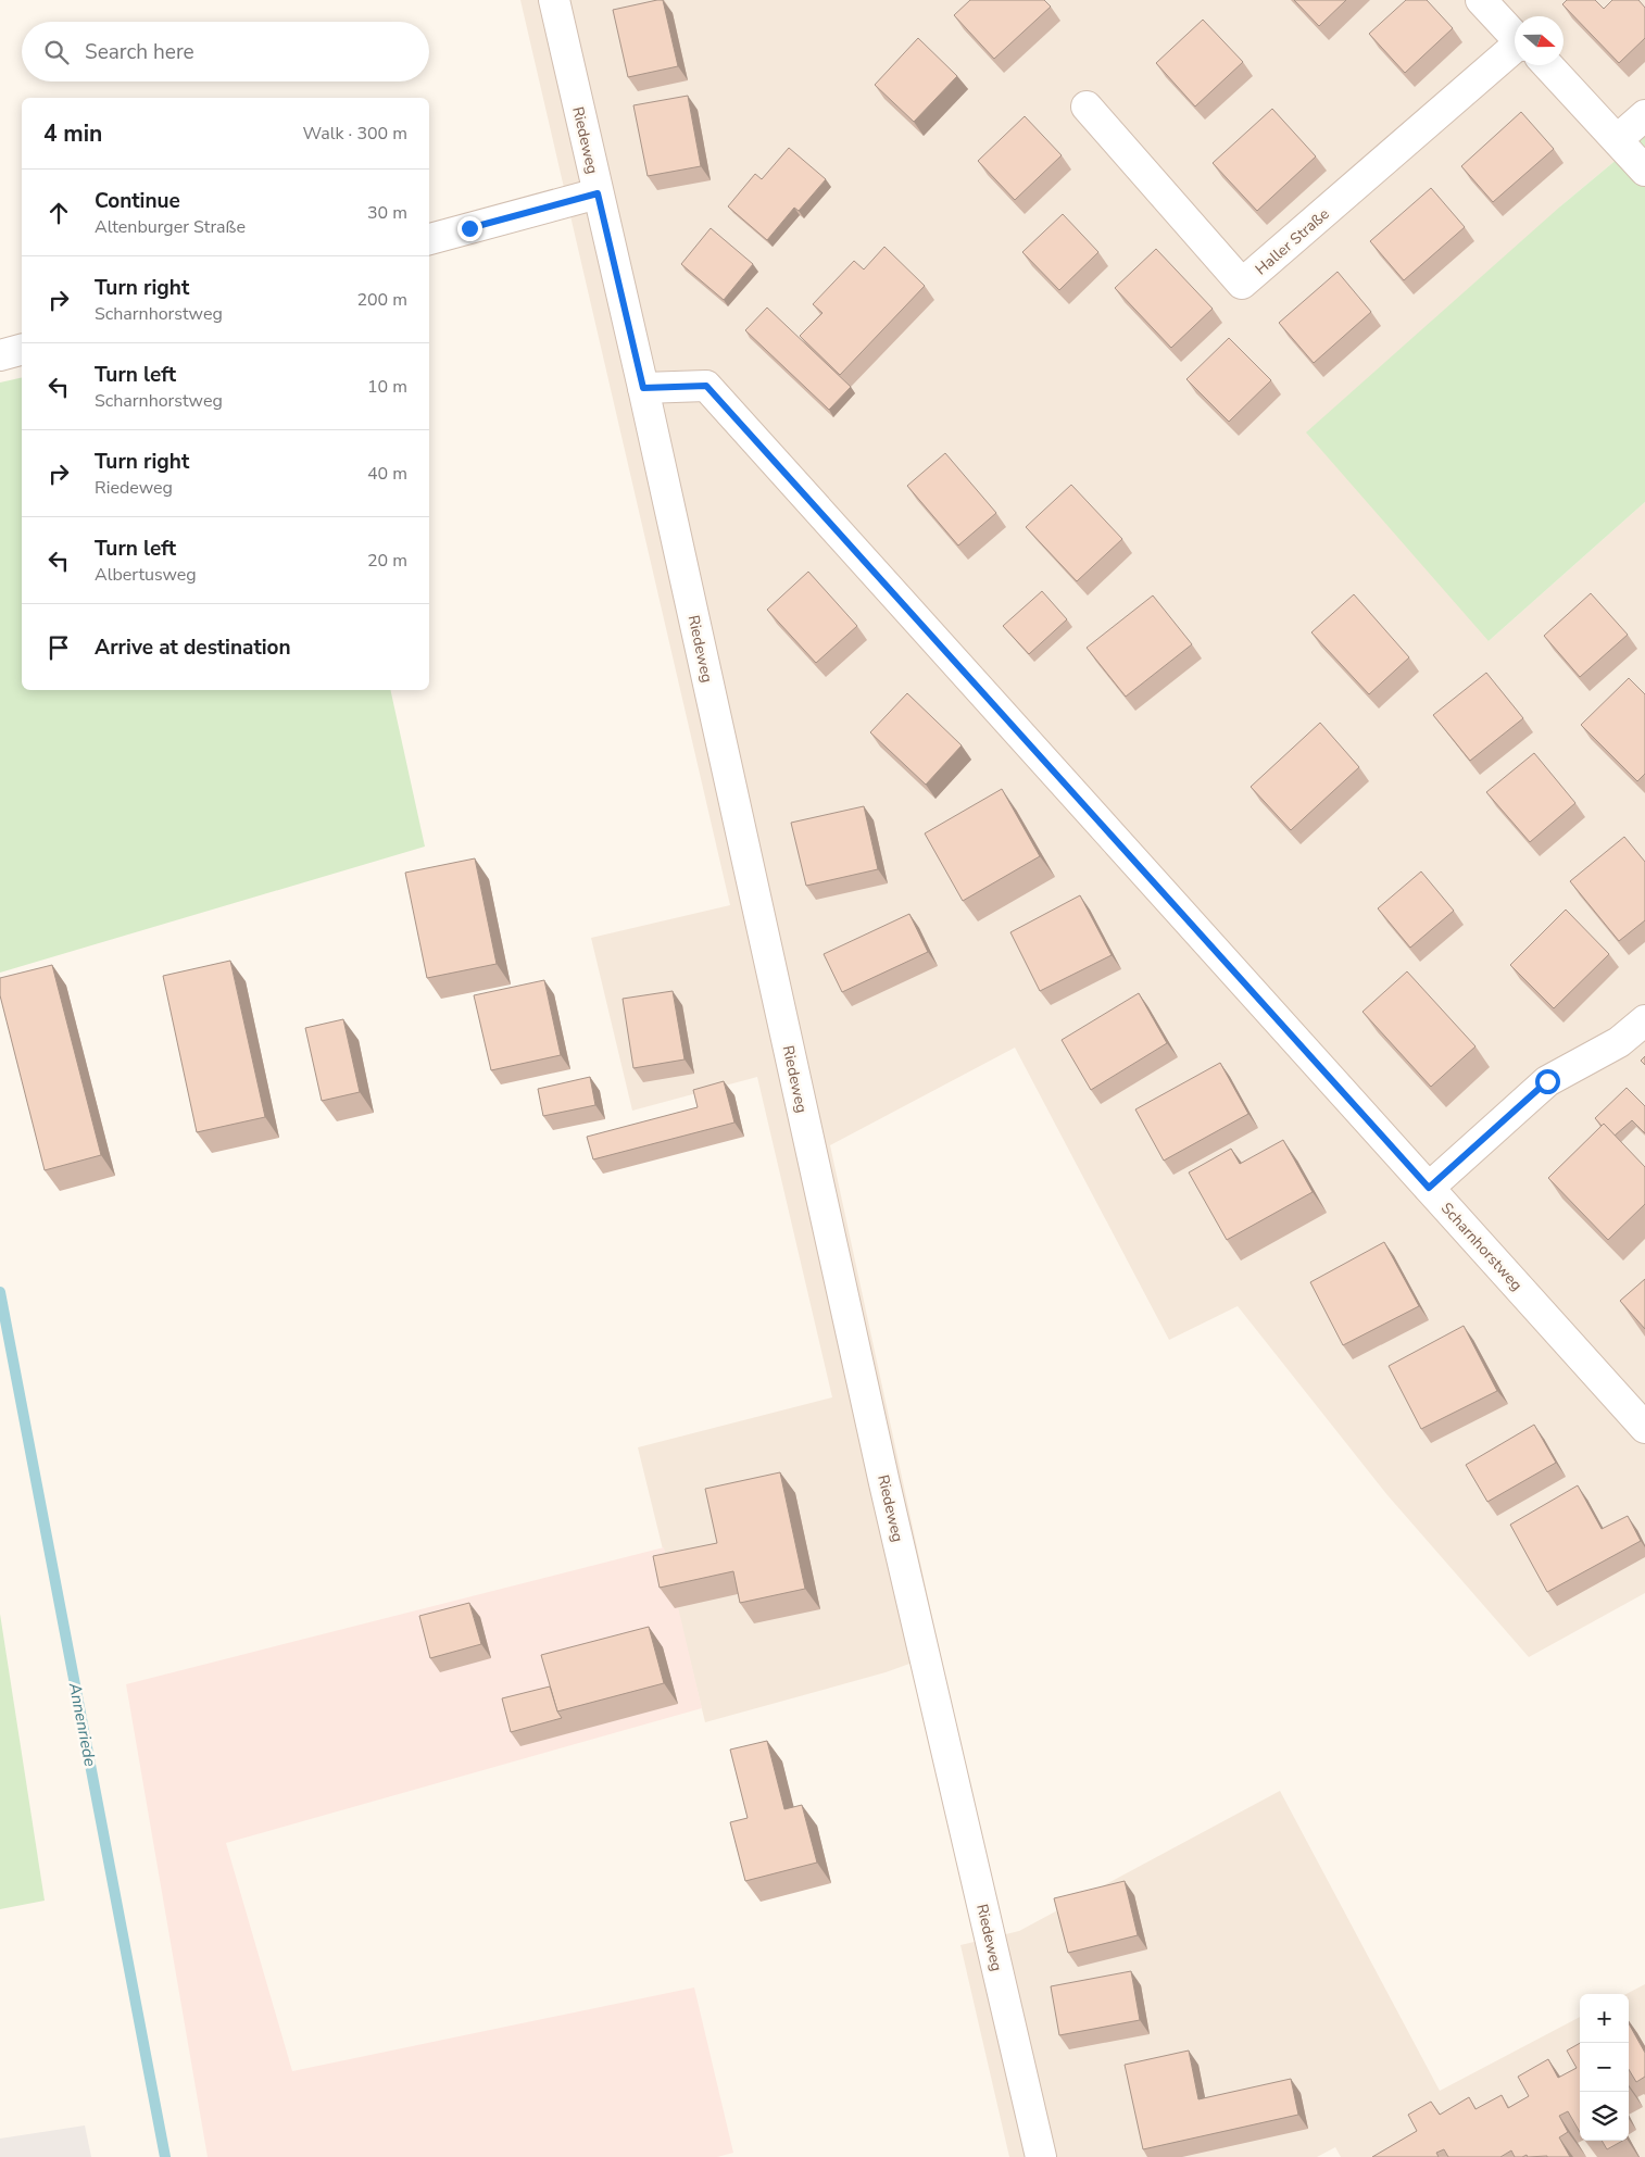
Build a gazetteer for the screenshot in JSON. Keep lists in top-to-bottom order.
{
  "streets": {
    "street": ["Riedeweg", "Haller Straße", "Scharnhorstweg"]
  },
  "crossings": [
    ["Riedeweg", "Scharnhorstweg"]
  ],
  "water": ["Annenriede"],
  "north": "right",
  "page": {
    "search": "Search here",
    "heading": ["4 min", "Walk · 300 m"],
    "list": [
      ["Continue", "Altenburger Straße", "30 m"],
      ["Turn right", "Scharnhorstweg", "200 m"],
      ["Turn left", "Scharnhorstweg", "10 m"],
      ["Turn right", "Riedeweg", "40 m"],
      ["Turn left", "Albertusweg", "20 m"],
      "Arrive at destination"
    ],
    "map_buttons": ["+", "−"]
  }
}
